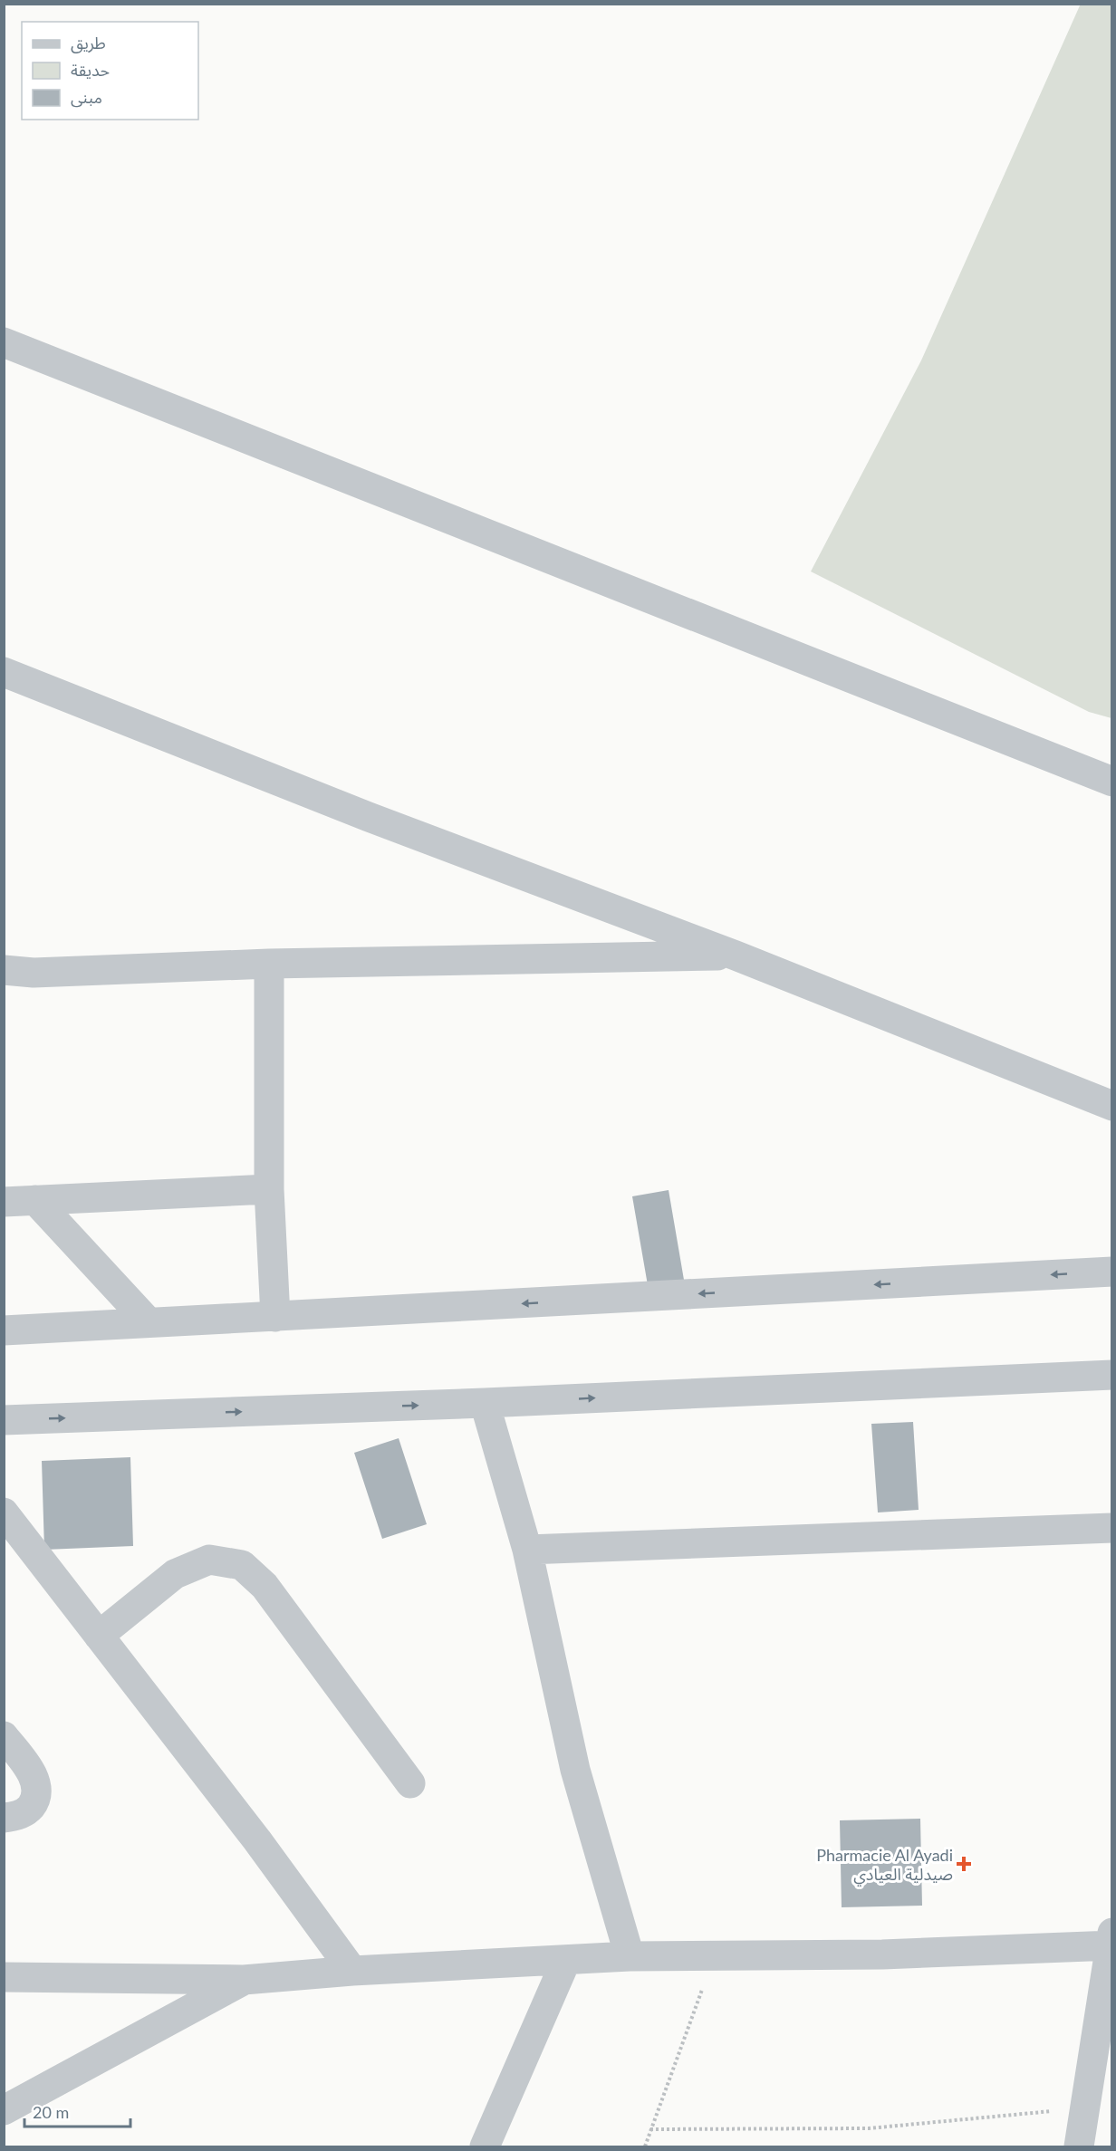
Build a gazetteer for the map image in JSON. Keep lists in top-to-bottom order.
{
  "places": {
    "health": ["Pharmacie Al Ayadi صيدلية العيادي"]
  },
  "legend": ["طريق", "حديقة", "مبنى"],
  "scale_bar": "20 m"
}
